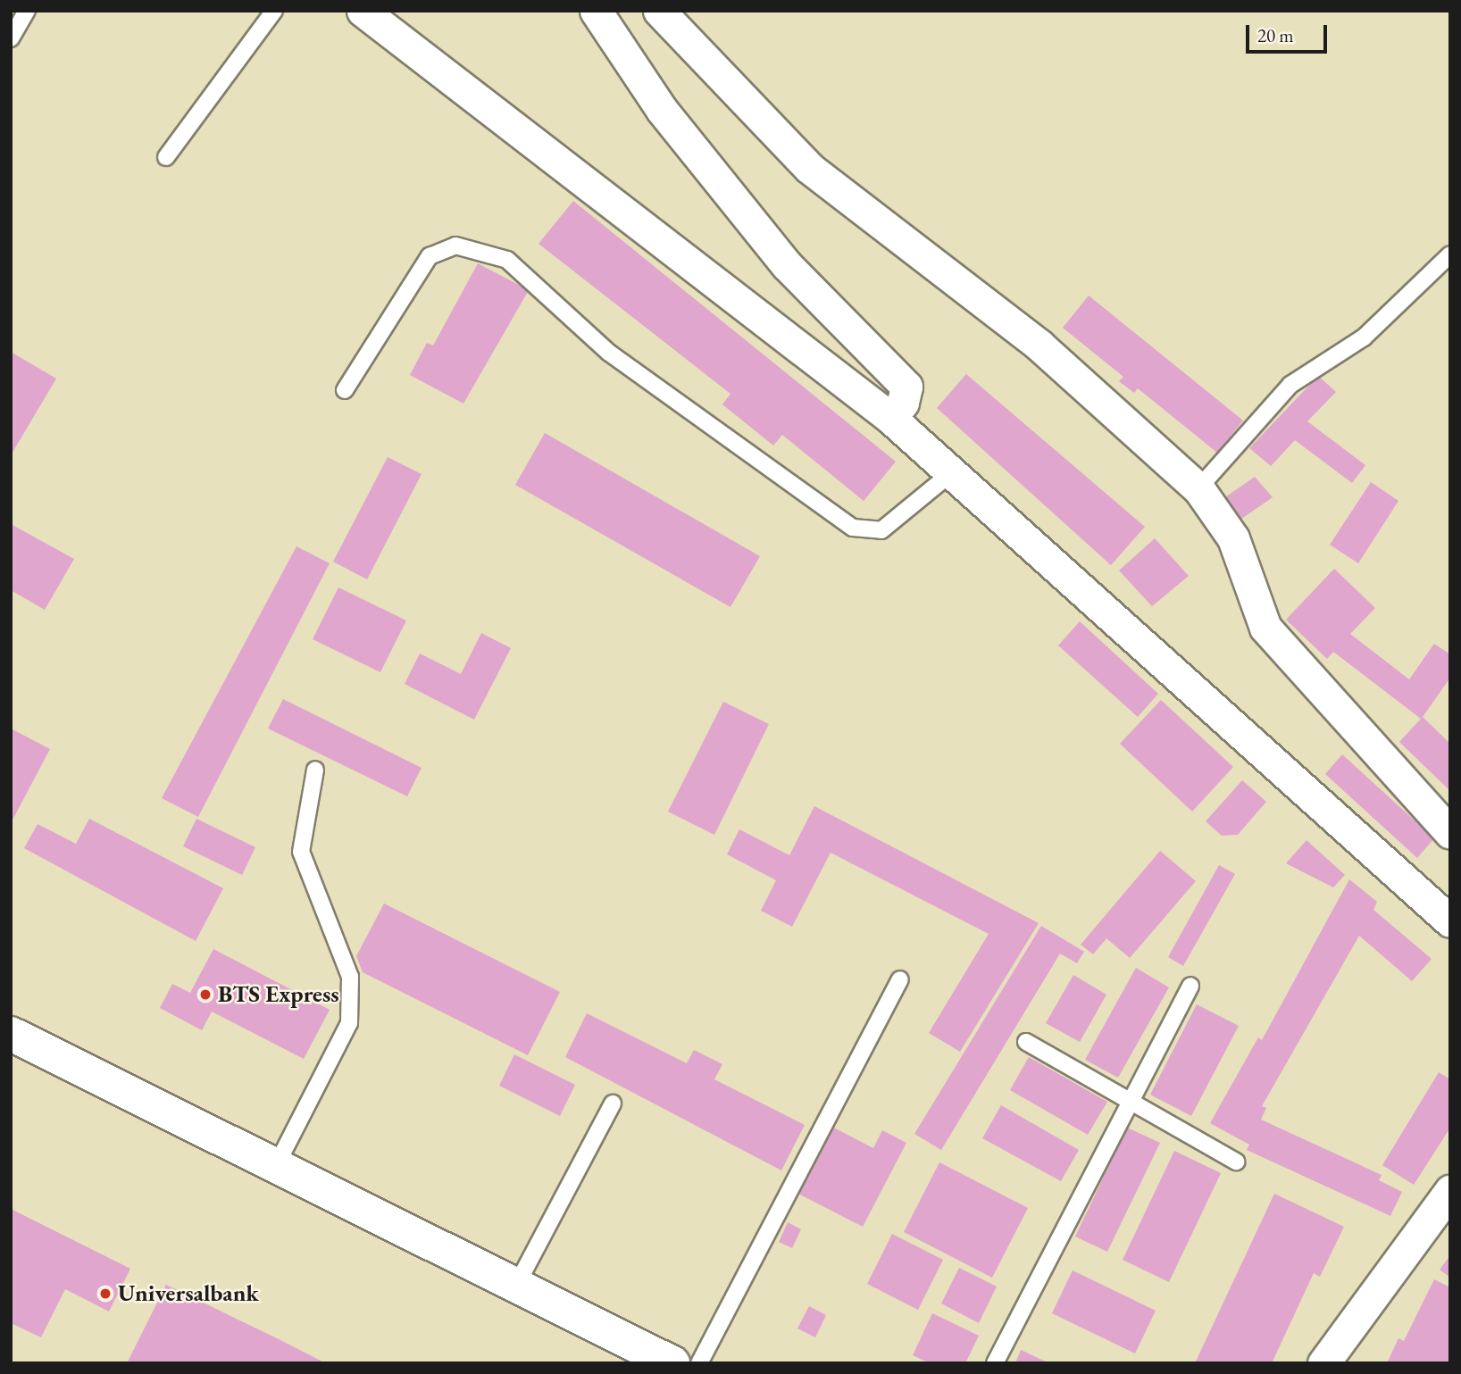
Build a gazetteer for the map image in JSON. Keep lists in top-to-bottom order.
{
  "places": ["BTS Express", "Universalbank"],
  "scale_bar": "20 m"
}
